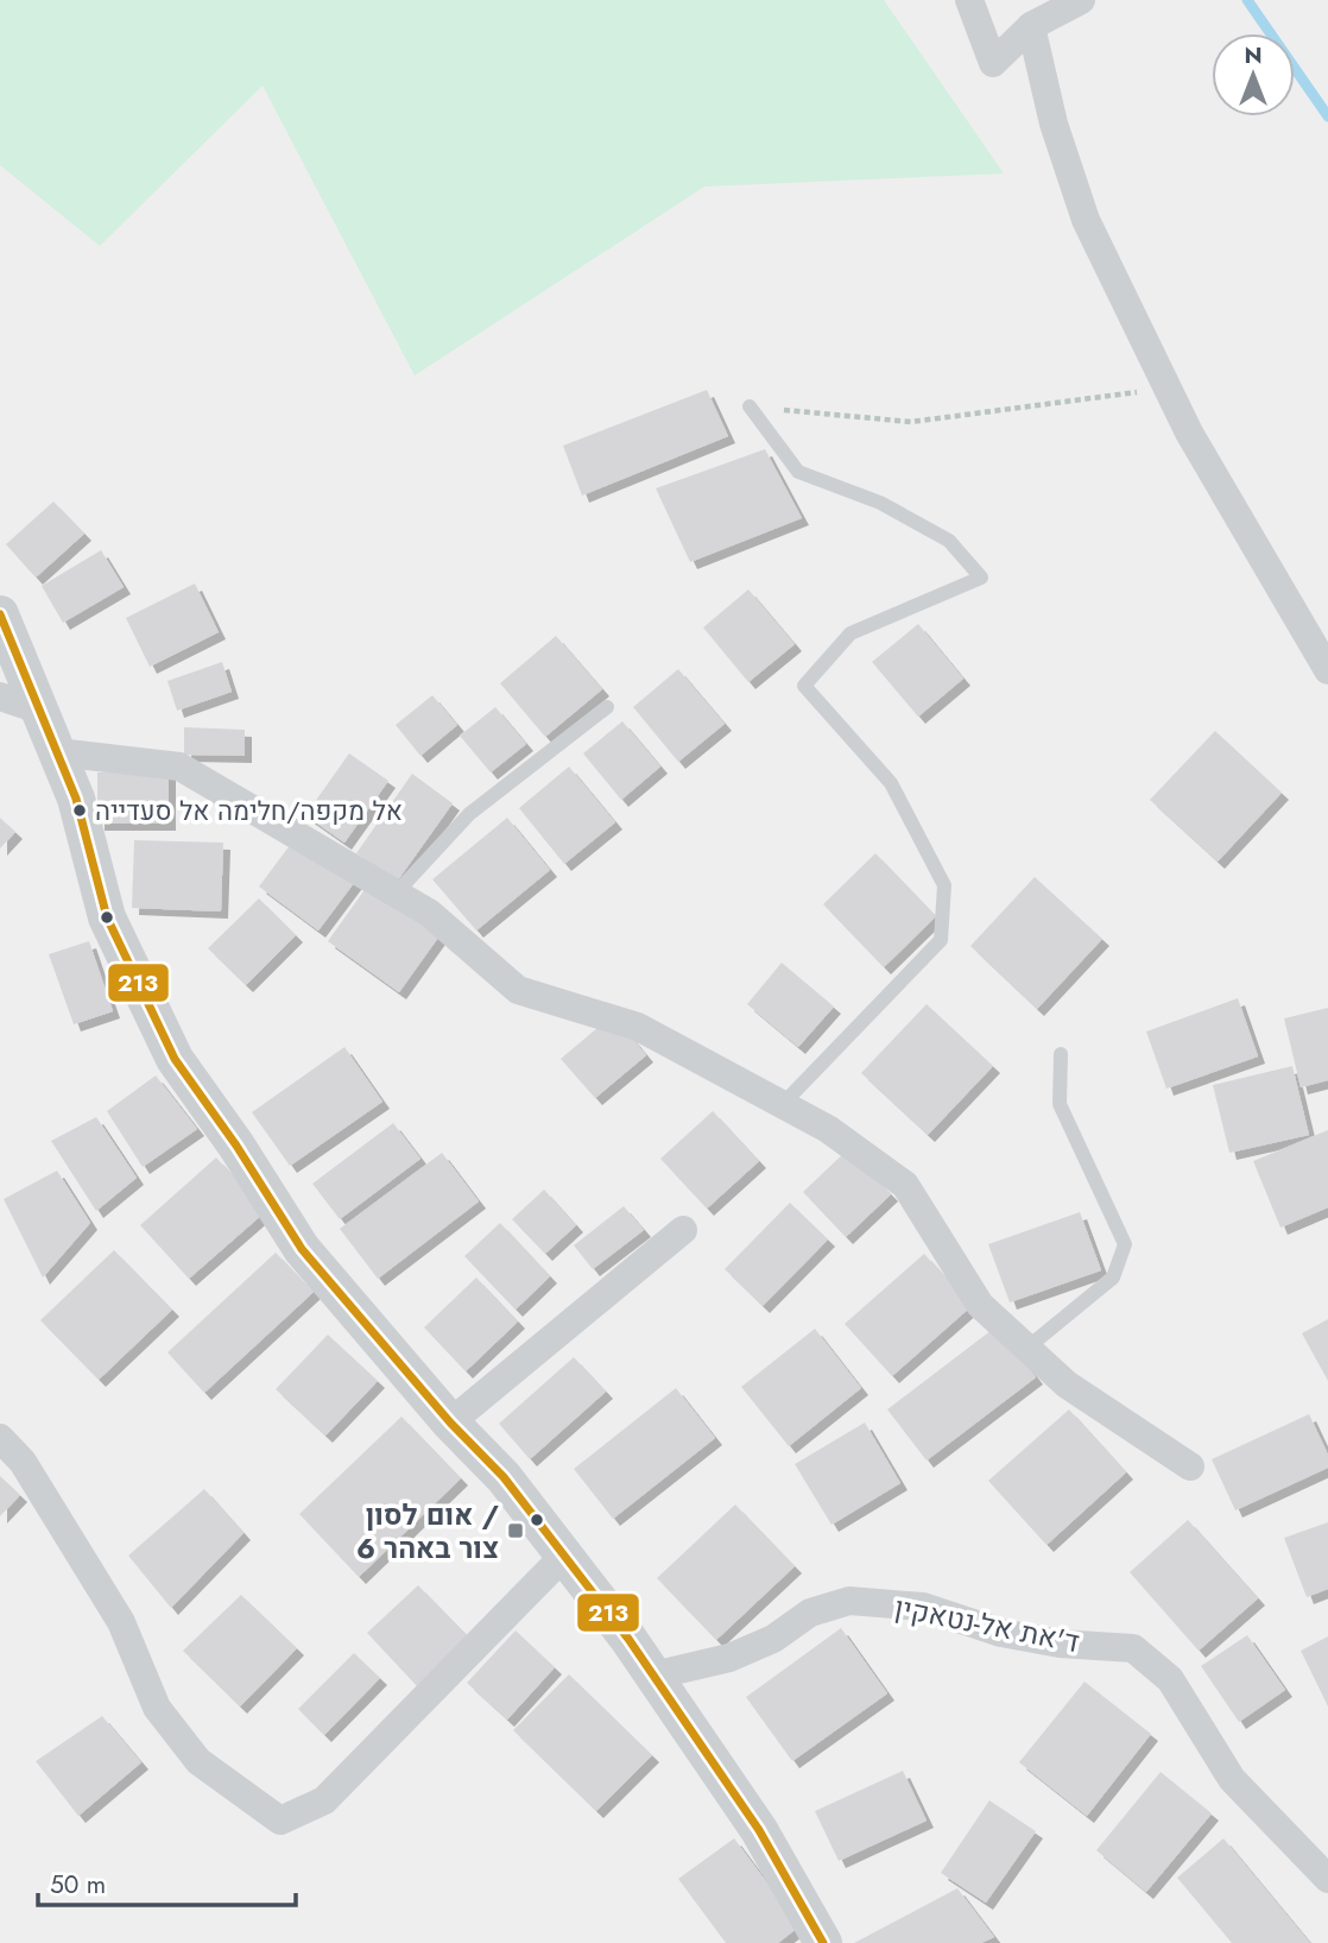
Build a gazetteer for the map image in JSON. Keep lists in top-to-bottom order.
{
  "streets": {
    "street": ["ד'את אל-נטאקין"]
  },
  "places": {
    "other": ["אל מקפה/חלימה אל סעדייה"],
    "transit": ["אום לסון / צור באהר 6"]
  },
  "lines": ["transit line 213"],
  "scale_bar": "50 m",
  "north": "top"
}
